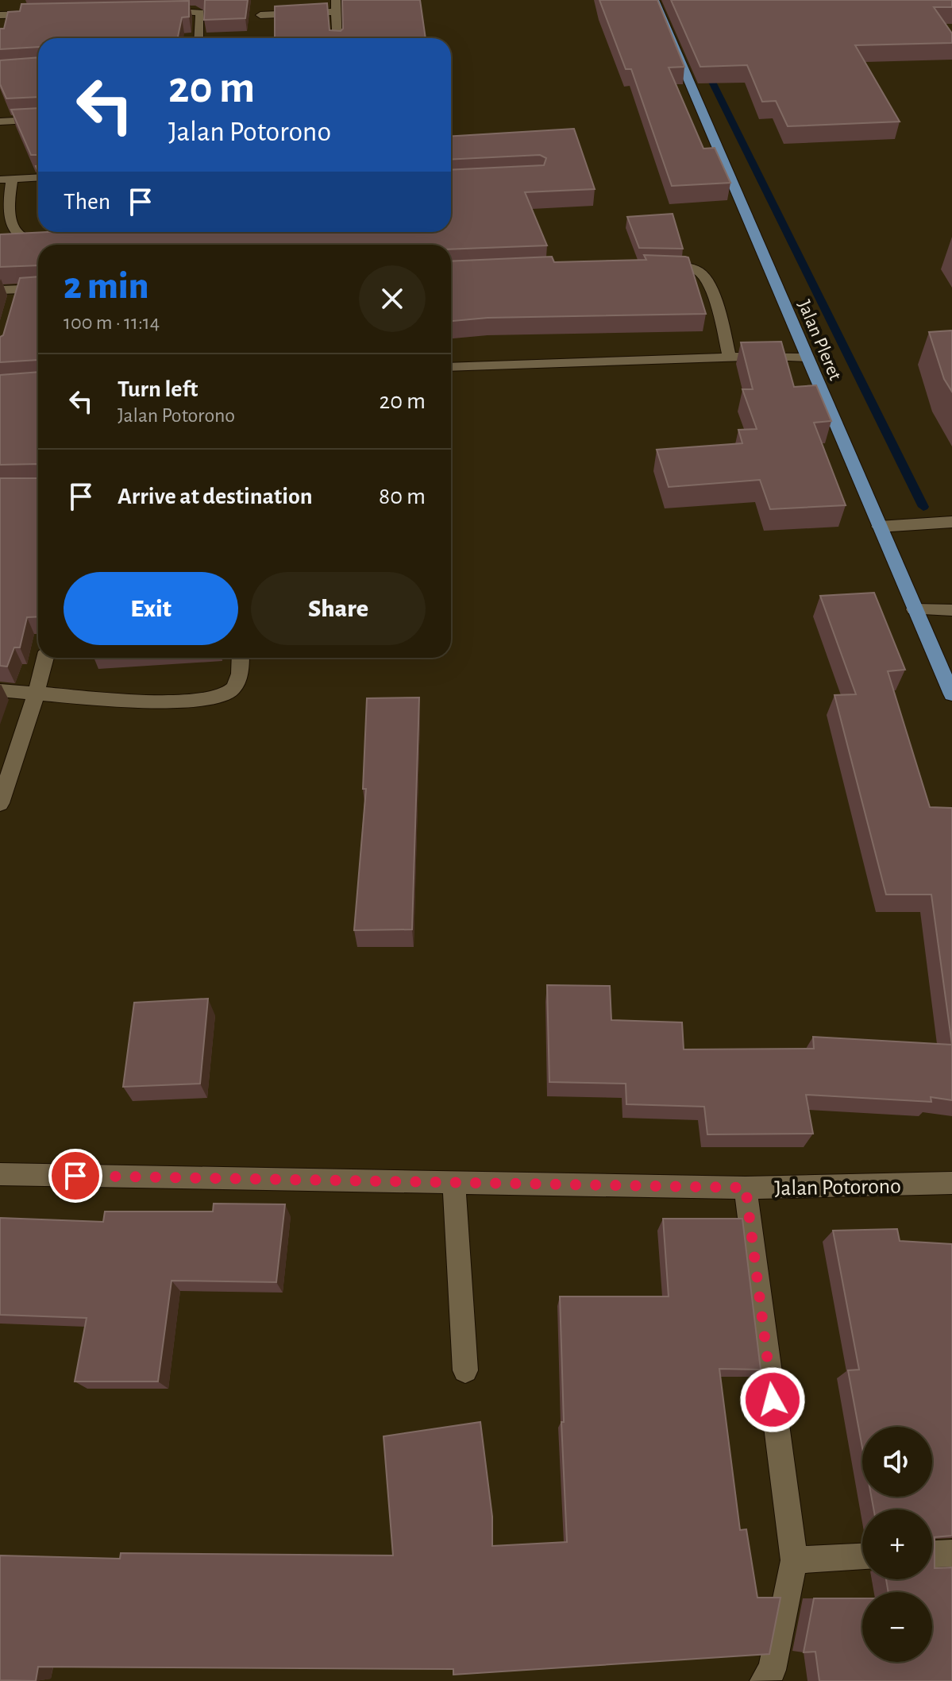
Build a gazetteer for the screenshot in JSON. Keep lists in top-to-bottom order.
{
  "streets": {
    "main road": ["Jalan Pleret"],
    "street": ["Jalan Potorono"]
  },
  "page": {
    "turn": ["20 m", "Jalan Potorono"],
    "then": "Then",
    "heading": ["2 min", "100 m · 11:14"],
    "list": [
      {
        "name": "Turn left",
        "note": "Jalan Potorono",
        "value": "20 m"
      },
      {
        "name": "Arrive at destination",
        "value": "80 m"
      }
    ],
    "buttons": ["Exit", "Share"],
    "map_buttons": ["+", "−"]
  }
}
